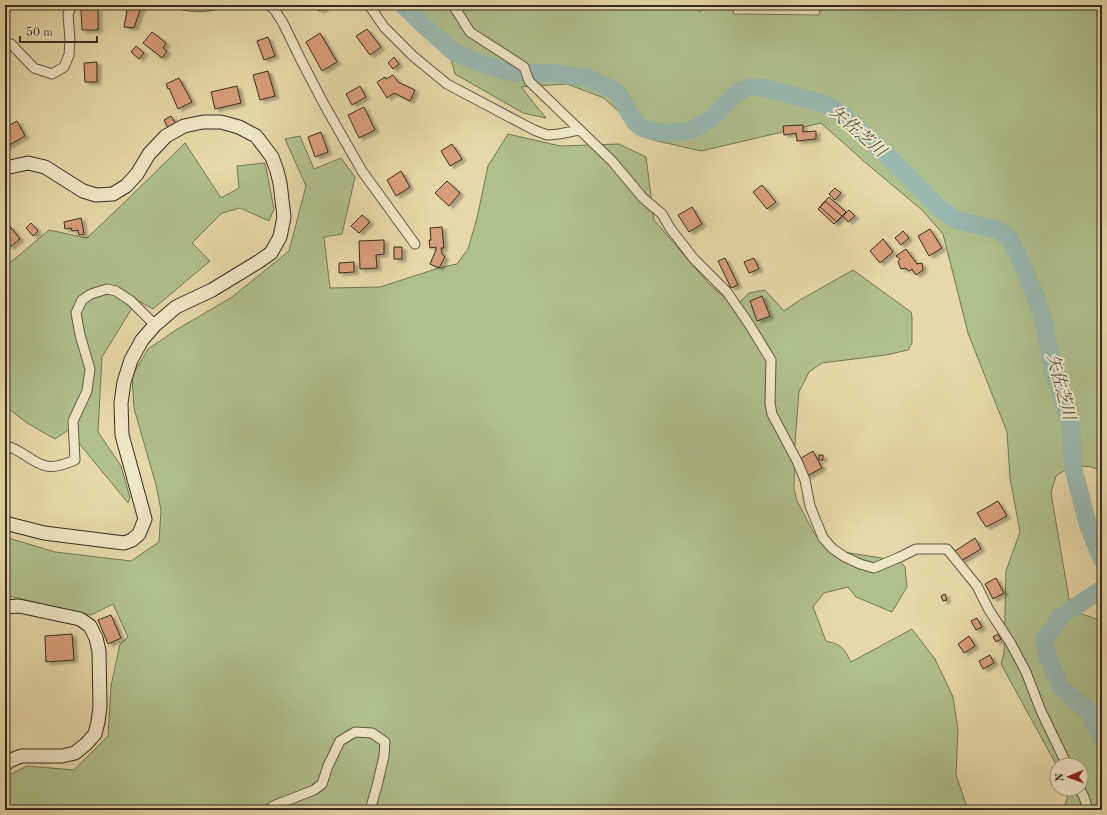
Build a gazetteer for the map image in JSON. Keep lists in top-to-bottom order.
{
  "water": ["矢佐芝川"],
  "scale_bar": "50 m",
  "north": "left"
}
